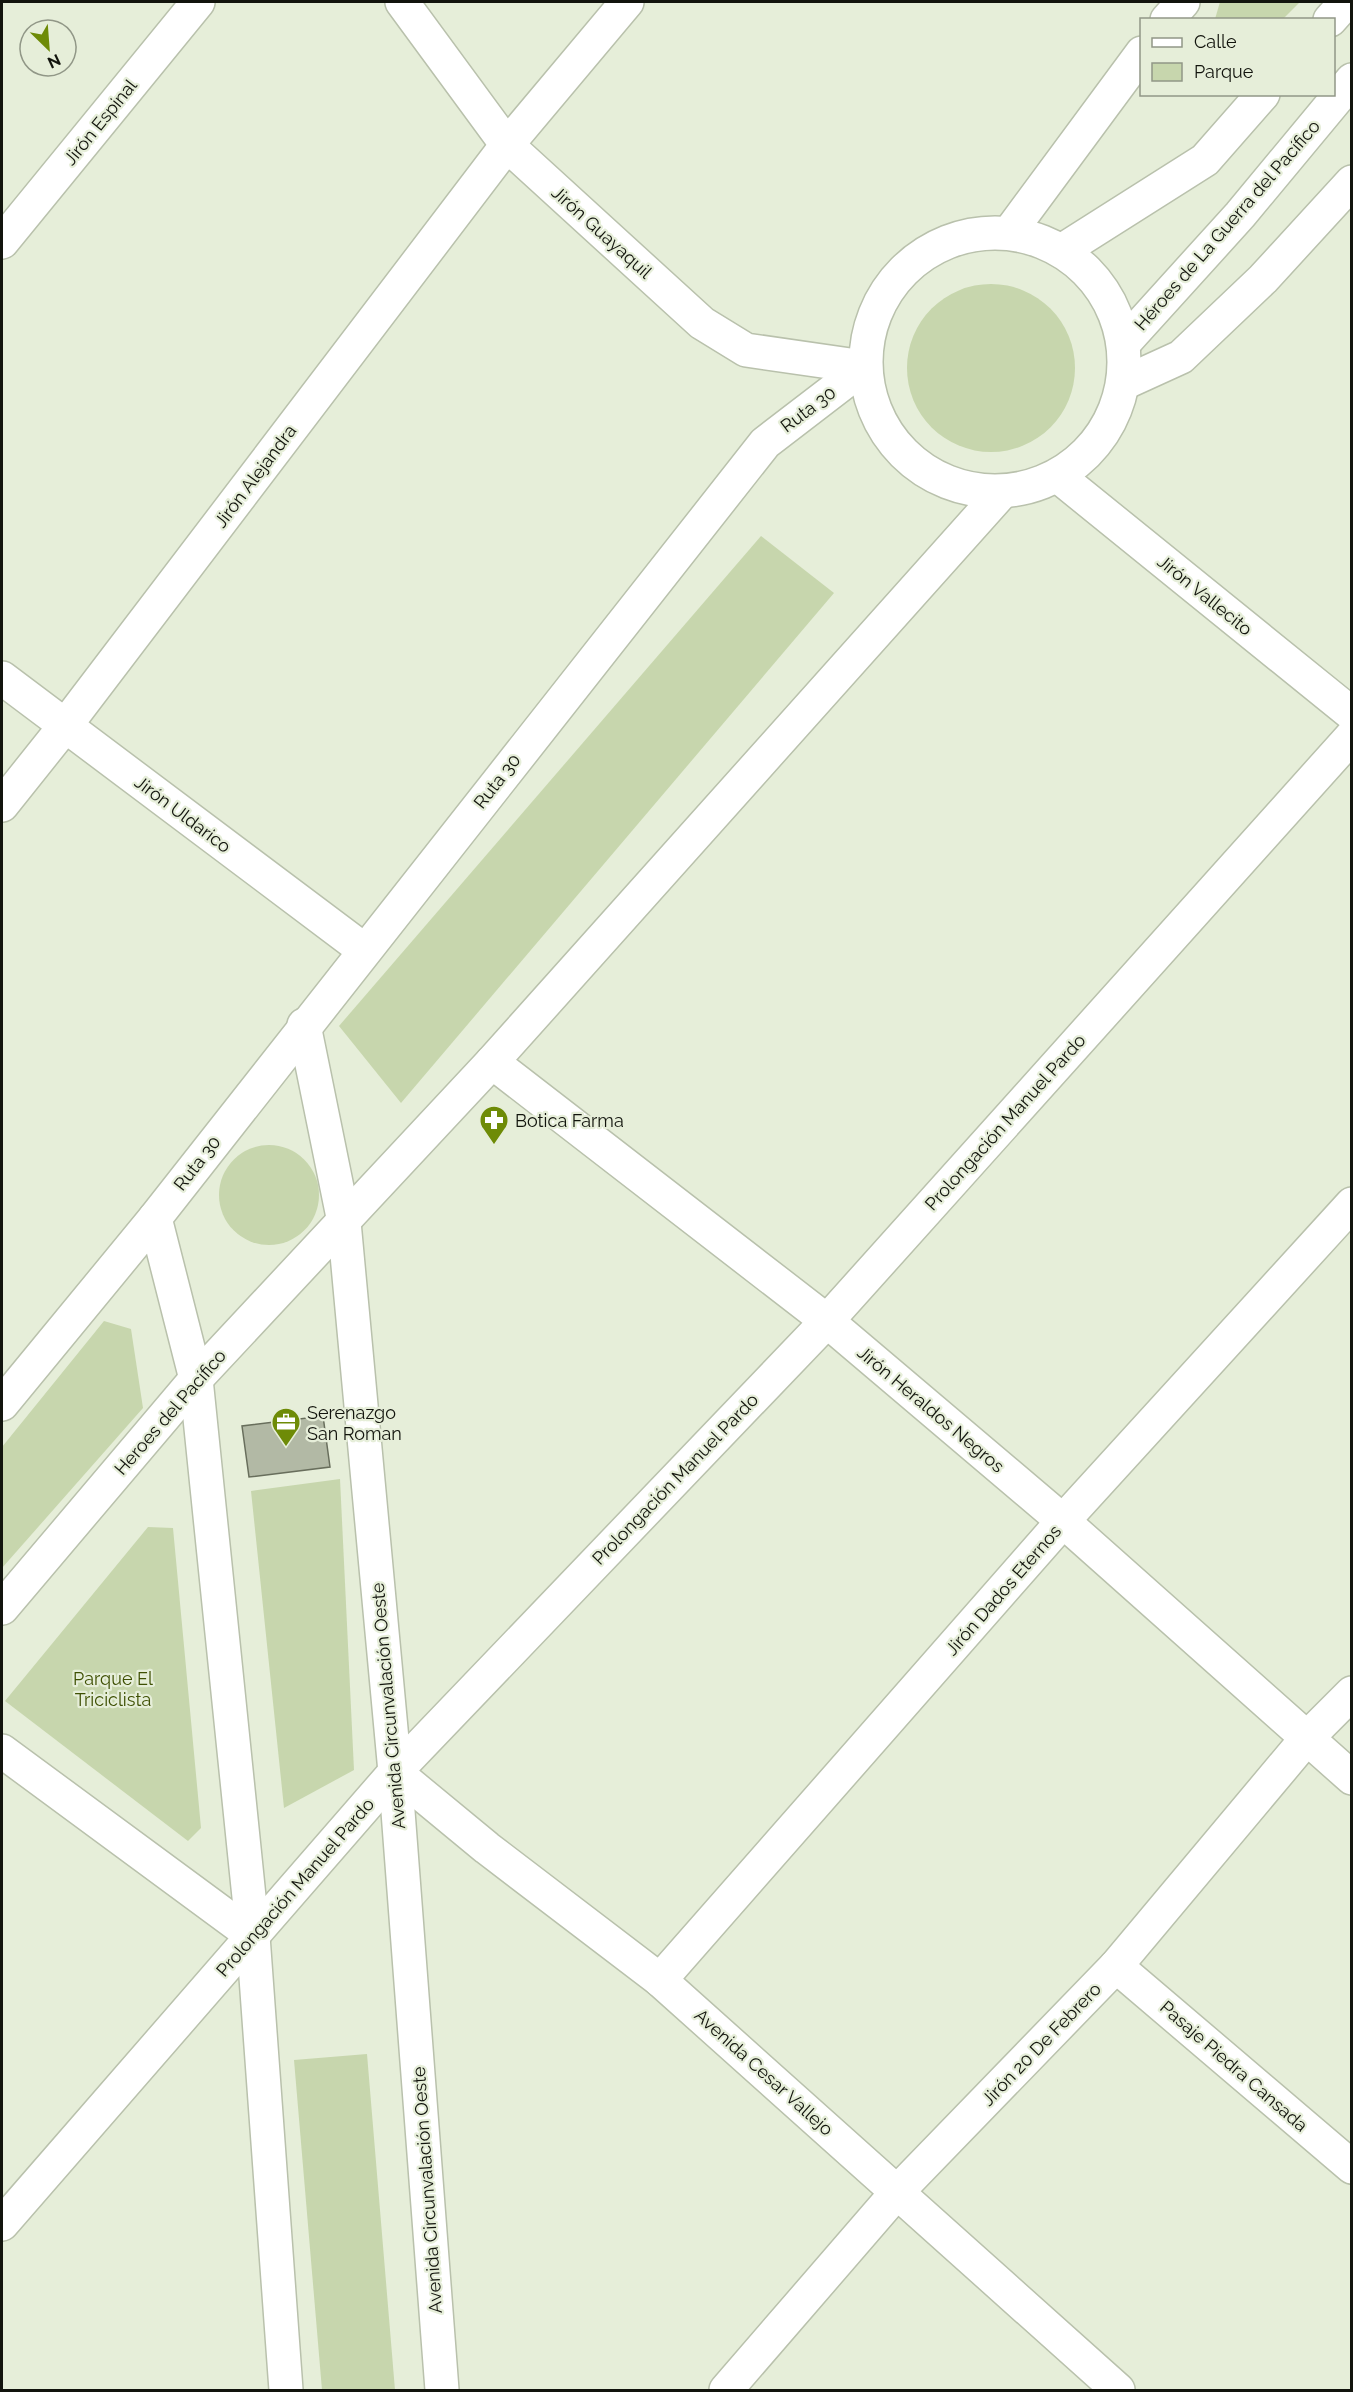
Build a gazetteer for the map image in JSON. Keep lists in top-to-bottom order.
{
  "streets": {
    "main road": [
      "Jirón Espinal",
      "Héroes de La Guerra del Pacífico",
      "Jirón Guayaquil",
      "Ruta 30",
      "Jirón Alejandra",
      "Jirón Vallecito",
      "Jirón Uldarico",
      "Prolongación Manuel Pardo",
      "Jirón Heraldos Negros",
      "Heroes del Pacífico",
      "Jirón Dados Eternos",
      "Avenida Circunvalación Oeste",
      "Jirón 20 De Febrero",
      "Pasaje Piedra Cansada",
      "Avenida Cesar Vallejo"
    ]
  },
  "crossings": [
    ["Héroes de La Guerra del Pacífico", "Jirón Guayaquil"],
    ["Héroes de La Guerra del Pacífico", "Ruta 30"],
    ["Héroes de La Guerra del Pacífico", "Jirón Vallecito"],
    ["Jirón Guayaquil", "Ruta 30"],
    ["Jirón Guayaquil", "Jirón Alejandra"],
    ["Ruta 30", "Jirón Uldarico"],
    ["Ruta 30", "Avenida Circunvalación Oeste"],
    ["Jirón Alejandra", "Jirón Uldarico"],
    ["Prolongación Manuel Pardo", "Jirón Heraldos Negros"],
    ["Prolongación Manuel Pardo", "Avenida Circunvalación Oeste"],
    ["Prolongación Manuel Pardo", "Avenida Cesar Vallejo"],
    ["Jirón Heraldos Negros", "Jirón Dados Eternos"],
    ["Jirón Heraldos Negros", "Jirón 20 De Febrero"],
    ["Heroes del Pacífico", "Avenida Circunvalación Oeste"],
    ["Jirón Dados Eternos", "Avenida Cesar Vallejo"],
    ["Avenida Circunvalación Oeste", "Avenida Cesar Vallejo"],
    ["Jirón 20 De Febrero", "Pasaje Piedra Cansada"],
    ["Jirón 20 De Febrero", "Avenida Cesar Vallejo"]
  ],
  "parks": ["Parque El Triciclista"],
  "places": {
    "pharmacy": ["Botica Farma"],
    "office": ["Serenazgo San Roman"]
  },
  "legend": ["Calle", "Parque"],
  "north": "bottom right"
}
